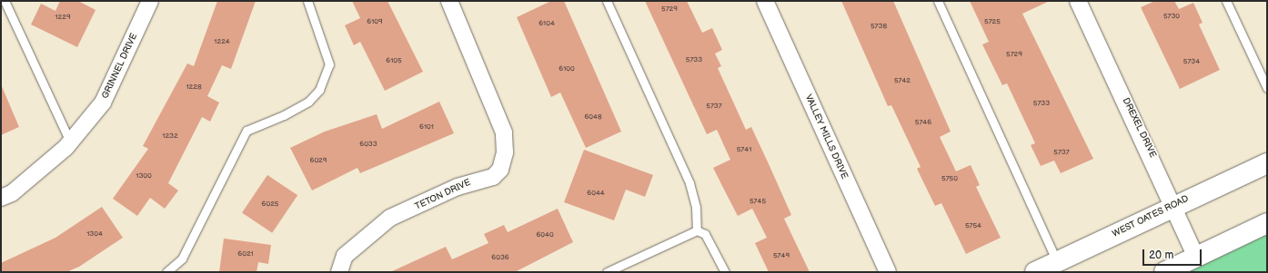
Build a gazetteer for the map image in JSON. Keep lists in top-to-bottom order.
{
  "streets": {
    "main road": ["WEST OATES ROAD"],
    "street": [
      "GRINNEL DRIVE",
      "DREXEL DRIVE",
      "VALLEY MILLS DRIVE",
      "TETON DRIVE"
    ]
  },
  "crossings": [
    ["DREXEL DRIVE", "WEST OATES ROAD"]
  ],
  "house_numbers": [
    "5729",
    "5730",
    "1229",
    "6109",
    "5725",
    "6104",
    "5738",
    "1224",
    "5729",
    "5733",
    "6105",
    "5734",
    "6100",
    "5742",
    "1228",
    "5733",
    "5737",
    "6048",
    "5746",
    "6101",
    "1232",
    "6033",
    "5741",
    "5737",
    "6029",
    "1300",
    "5750",
    "6044",
    "5745",
    "6025",
    "5754",
    "1304",
    "6040",
    "6021",
    "5749",
    "6036"
  ],
  "scale_bar": "20 m"
}
